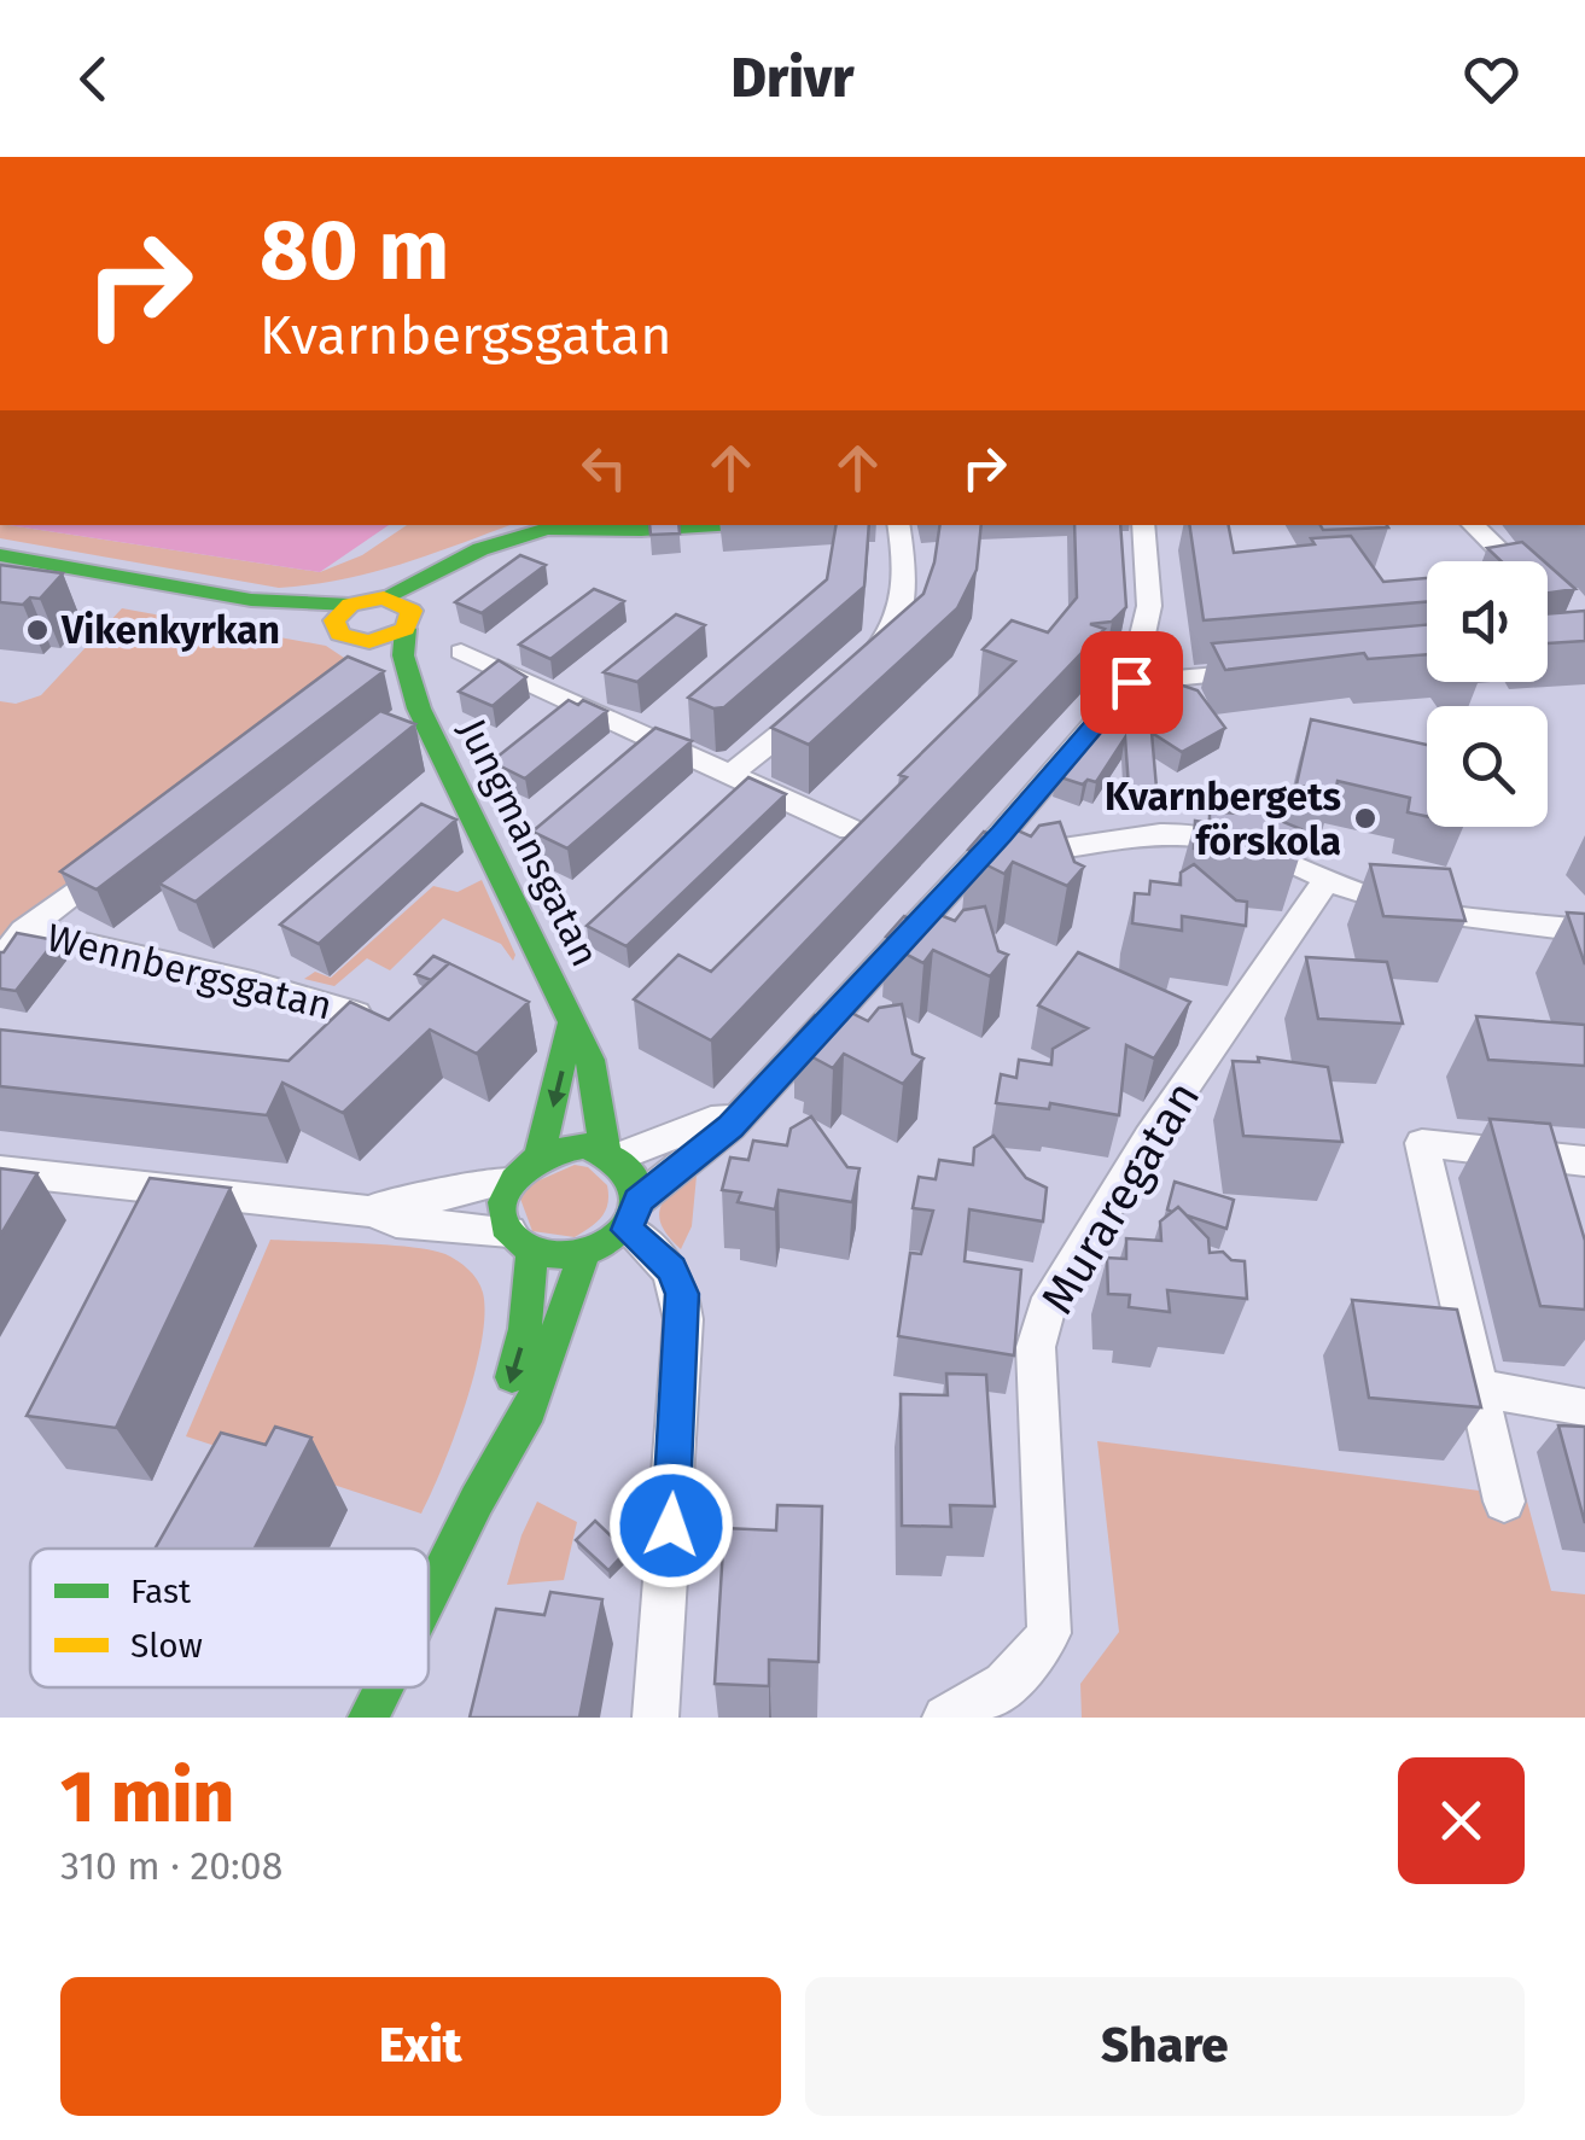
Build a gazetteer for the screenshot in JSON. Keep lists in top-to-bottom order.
{
  "streets": {
    "street": ["Jungmansgatan", "Wennbergsgatan", "Muraregatan"]
  },
  "places": ["Vikenkyrkan", "Kvarnbergets förskola"],
  "legend": ["Fast", "Slow"],
  "page": {
    "header": "Drivr",
    "turn": ["80 m", "Kvarnbergsgatan"],
    "heading": ["1 min", "310 m · 20:08"],
    "buttons": ["Exit", "Share"]
  }
}
